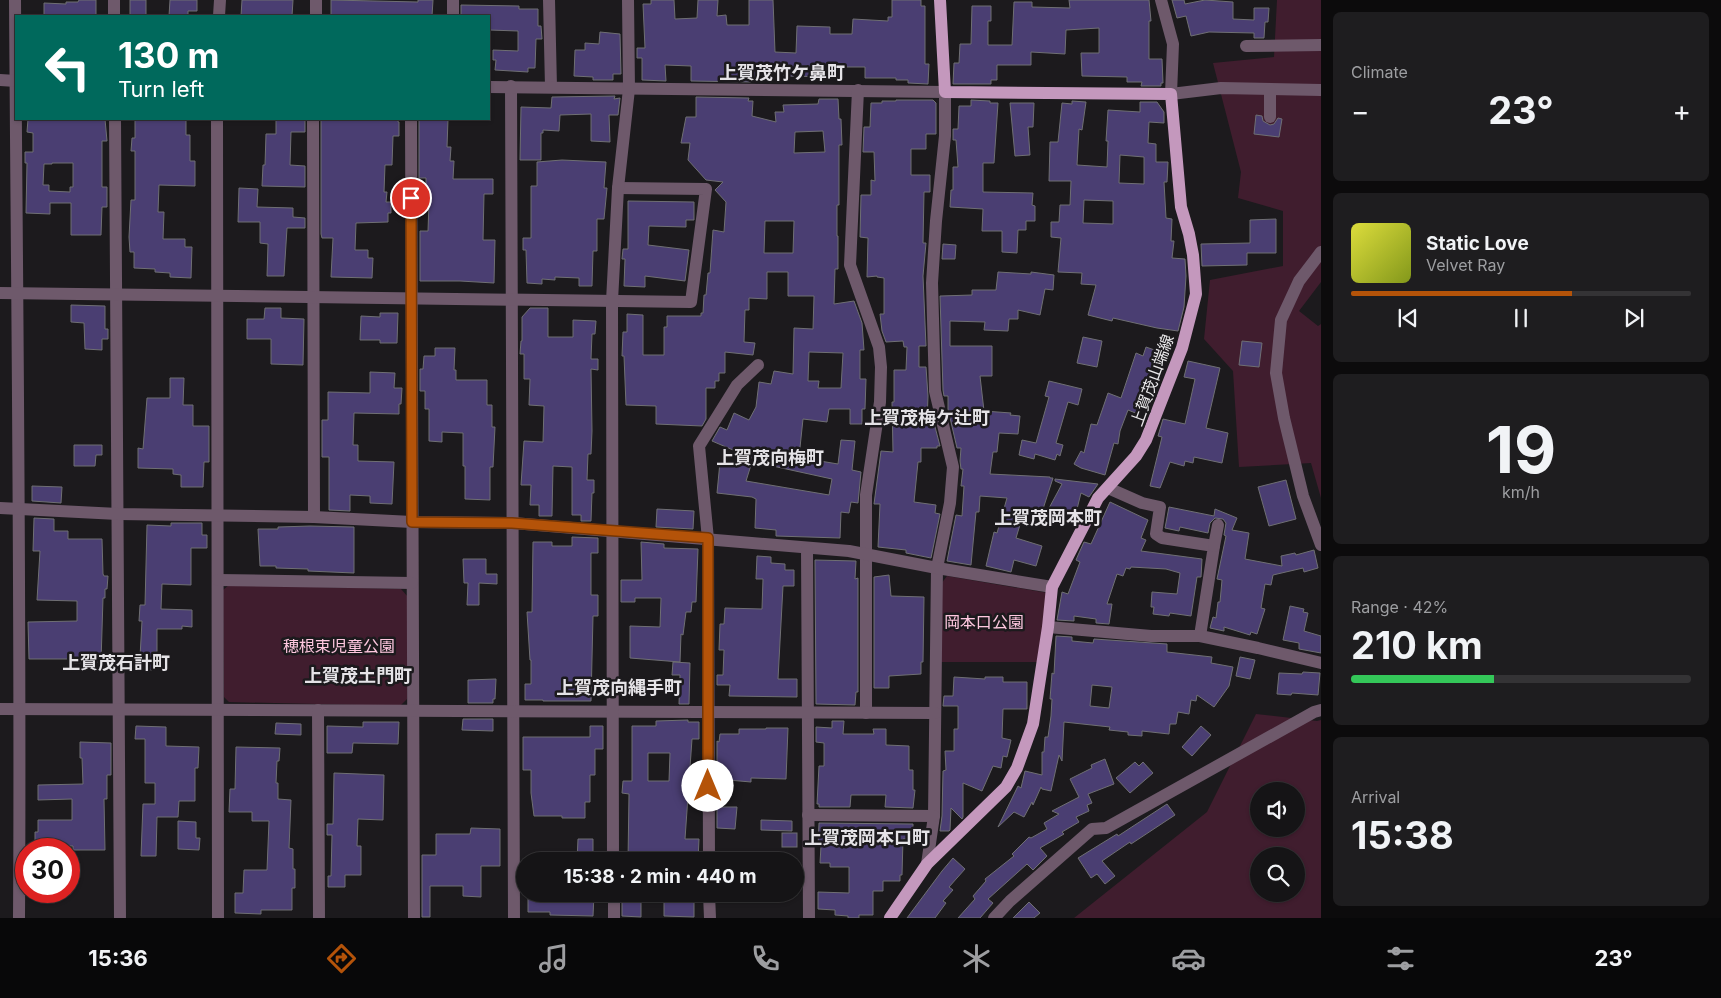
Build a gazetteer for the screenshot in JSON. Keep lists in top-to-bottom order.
{
  "streets": {
    "main road": ["上賀茂山端線"]
  },
  "districts": [
    "上賀茂竹ケ鼻町",
    "上賀茂梅ケ辻町",
    "上賀茂向梅町",
    "上賀茂岡本町",
    "上賀茂石計町",
    "上賀茂土門町",
    "上賀茂向縄手町",
    "上賀茂岡本口町"
  ],
  "parks": ["岡本口公園", "穂根束児童公園"],
  "page": {
    "tile": [
      "Climate",
      ["19", "km/h"],
      ["Range · 42%", "210 km"],
      ["Arrival", "15:38"]
    ],
    "turn": ["130 m", "Turn left"],
    "heat": ["−", "23°", "+"],
    "song": ["Static Love", "Velvet Ray"],
    "limit": "30",
    "trip": "15:38 · 2 min · 440 m",
    "tabs": ["15:36", "23°"]
  }
}
